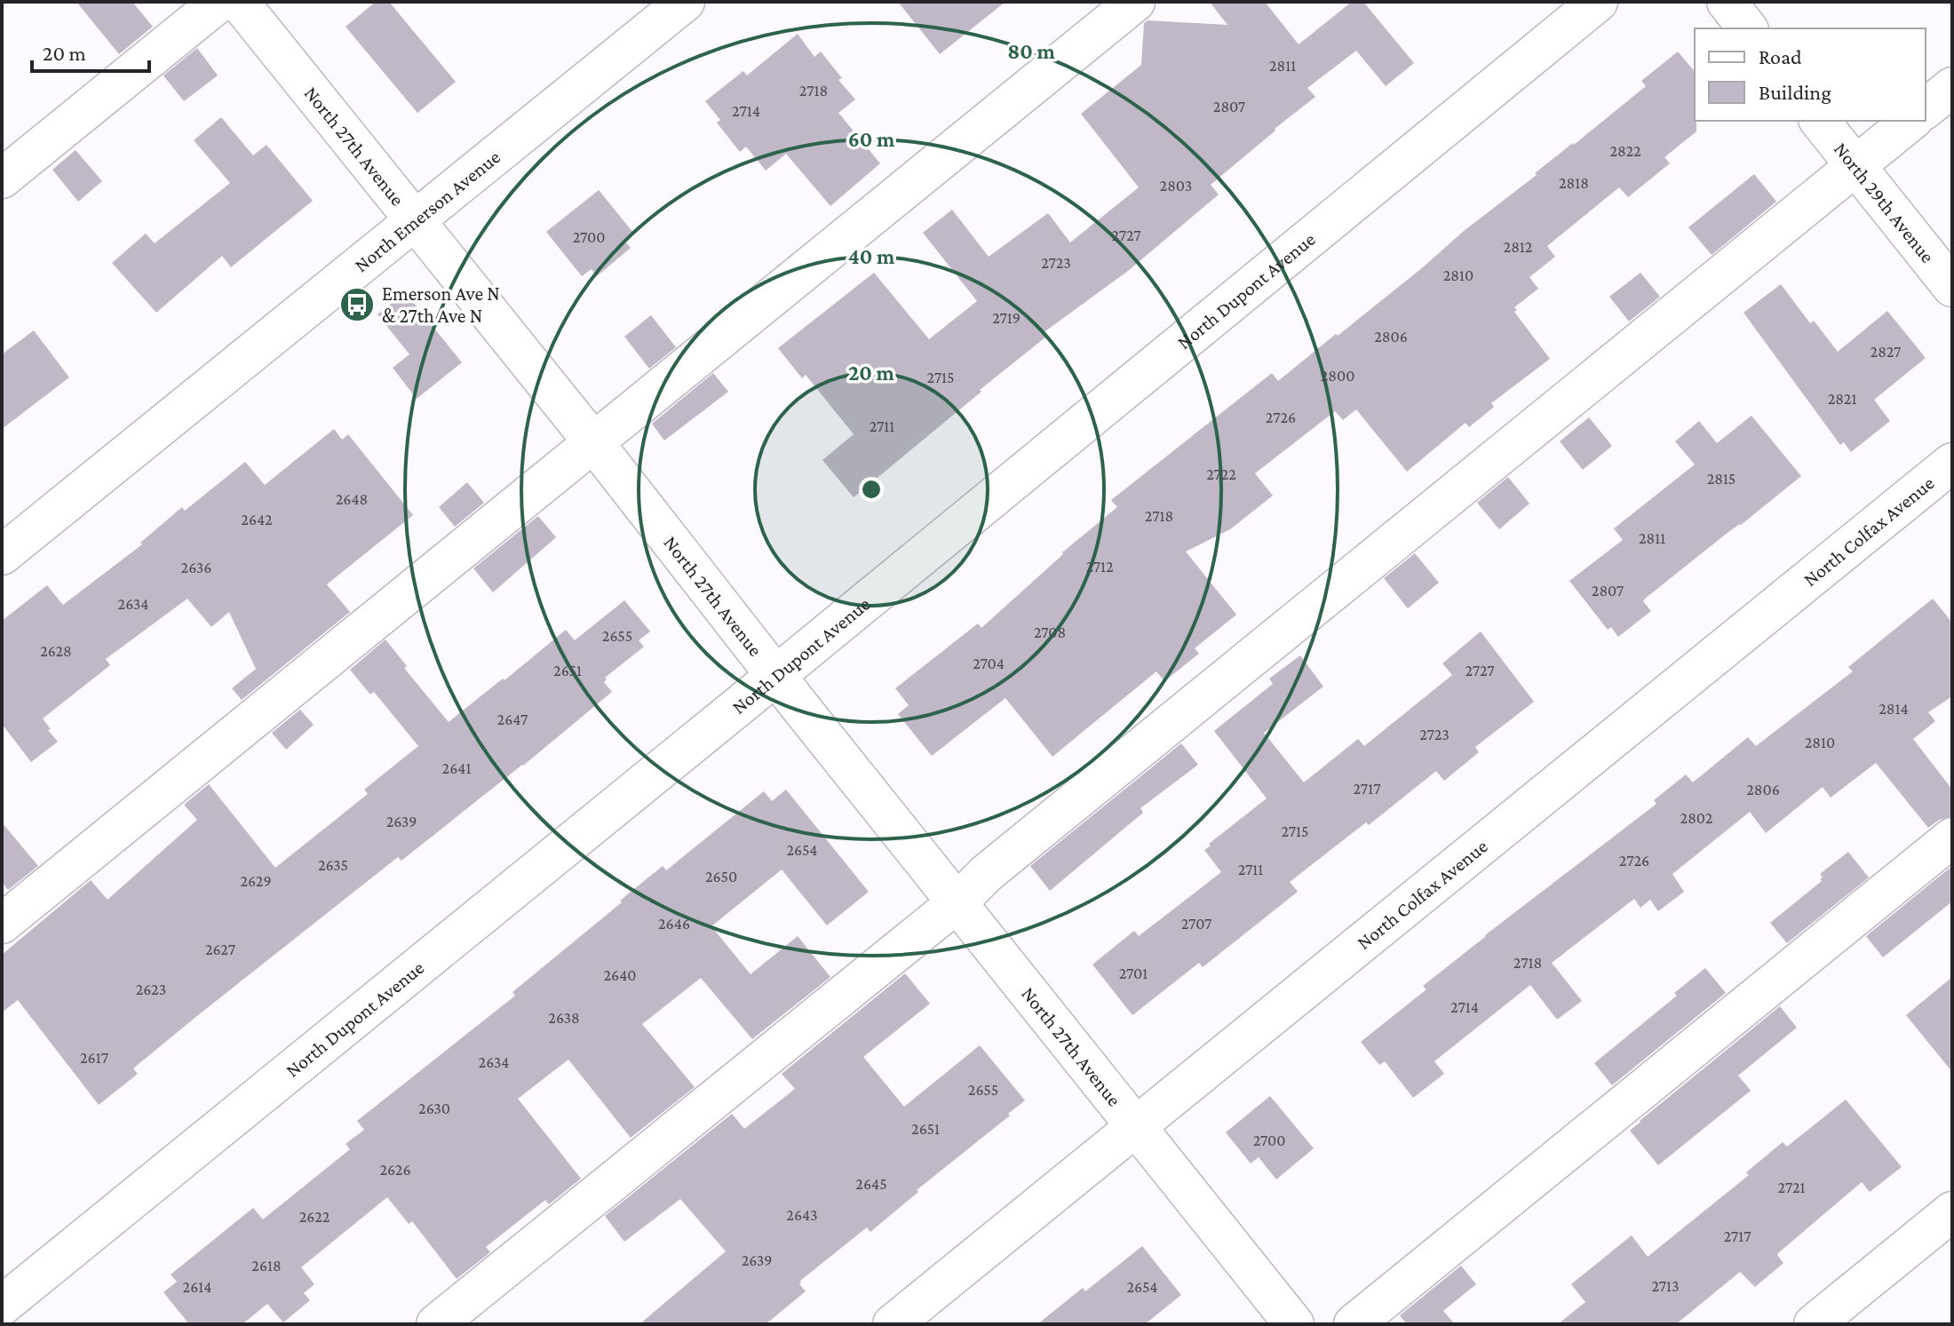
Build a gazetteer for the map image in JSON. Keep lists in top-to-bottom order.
{
  "streets": {
    "street": [
      "North 27th Avenue",
      "North 29th Avenue",
      "North Emerson Avenue",
      "North Dupont Avenue",
      "North Colfax Avenue"
    ]
  },
  "crossings": [
    ["North 27th Avenue", "North Emerson Avenue"],
    ["North 27th Avenue", "North Dupont Avenue"],
    ["North 27th Avenue", "North Colfax Avenue"]
  ],
  "places": {
    "bus stop": ["Emerson Ave N & 27th Ave N"]
  },
  "house_numbers": [
    "2811",
    "2718",
    "2807",
    "2714",
    "2822",
    "2818",
    "2803",
    "2727",
    "2700",
    "2812",
    "2723",
    "2810",
    "2719",
    "2806",
    "2827",
    "2800",
    "2715",
    "2821",
    "2726",
    "2711",
    "2722",
    "2815",
    "2648",
    "2718",
    "2642",
    "2811",
    "2712",
    "2636",
    "2807",
    "2634",
    "2708",
    "2655",
    "2628",
    "2704",
    "2651",
    "2727",
    "2814",
    "2647",
    "2723",
    "2810",
    "2641",
    "2717",
    "2806",
    "2802",
    "2639",
    "2715",
    "2654",
    "2726",
    "2635",
    "2711",
    "2650",
    "2629",
    "2646",
    "2707",
    "2627",
    "2718",
    "2701",
    "2640",
    "2623",
    "2714",
    "2638",
    "2617",
    "2634",
    "2655",
    "2630",
    "2651",
    "2700",
    "2626",
    "2645",
    "2721",
    "2643",
    "2622",
    "2717",
    "2639",
    "2618",
    "2713",
    "2614",
    "2654"
  ],
  "legend": ["Road", "Building"],
  "scale_bar": "20 m",
  "rings": [
    "80 m",
    "60 m",
    "40 m",
    "20 m"
  ]
}
